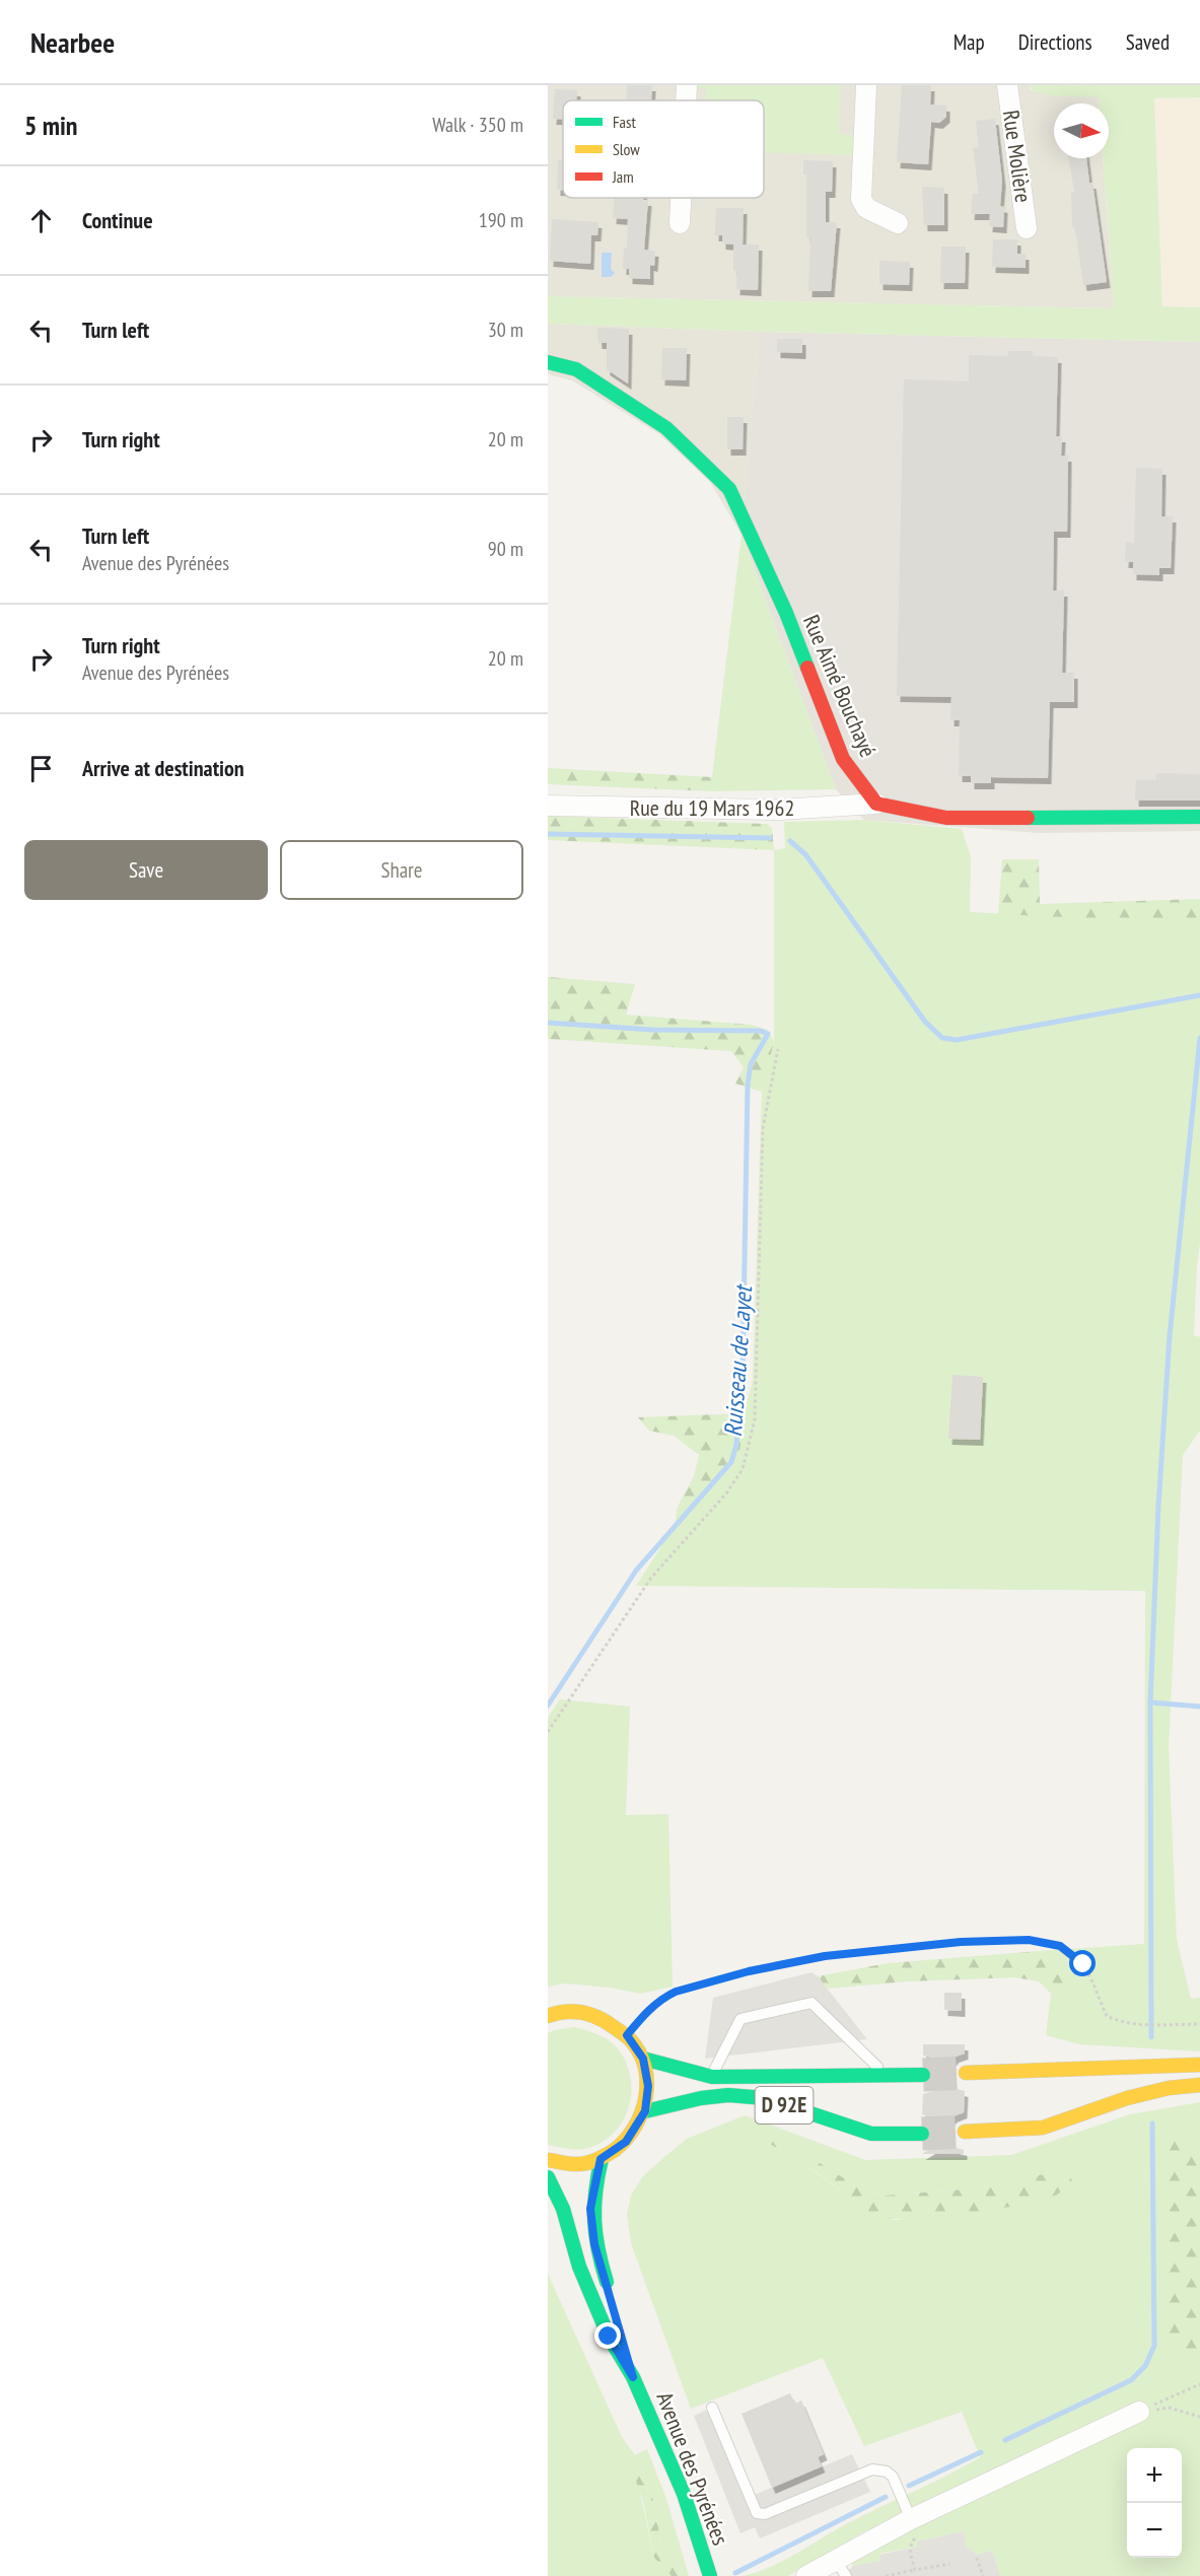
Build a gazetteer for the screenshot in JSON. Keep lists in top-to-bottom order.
{
  "streets": {
    "main road": ["Rue Aimé Bouchayé", "D 92E", "Avenue des Pyrénées"],
    "street": ["Rue Molière", "Rue du 19 Mars 1962"]
  },
  "crossings": [
    ["Rue Aimé Bouchayé", "Rue du 19 Mars 1962"]
  ],
  "water": ["Ruisseau de Layet"],
  "legend": ["Fast", "Slow", "Jam"],
  "north": "right",
  "page": {
    "header": "Nearbee",
    "nav": ["Map", "Directions", "Saved"],
    "heading": ["5 min", "Walk · 350 m"],
    "list": [
      ["Continue", "190 m"],
      ["Turn left", "30 m"],
      ["Turn right", "20 m"],
      ["Turn left", "Avenue des Pyrénées", "90 m"],
      ["Turn right", "Avenue des Pyrénées", "20 m"],
      "Arrive at destination"
    ],
    "buttons": ["Save", "Share"],
    "map_buttons": ["+", "−"]
  }
}
